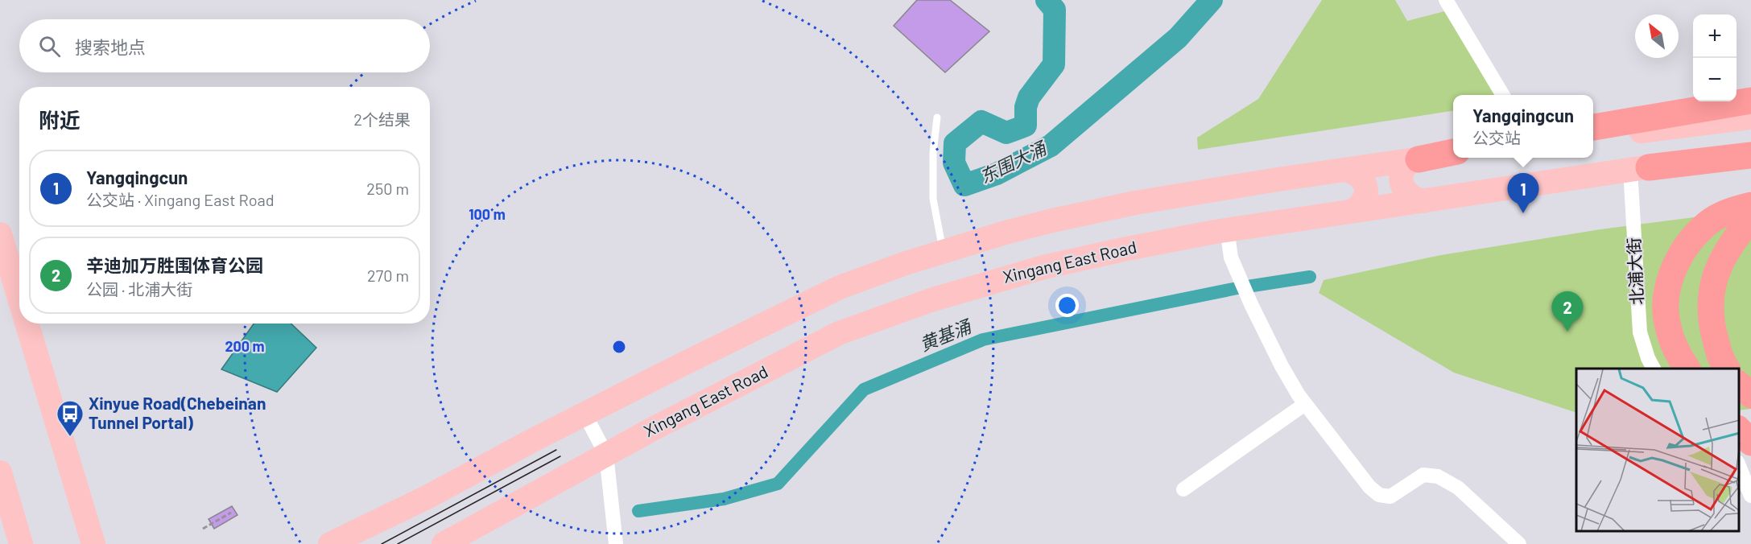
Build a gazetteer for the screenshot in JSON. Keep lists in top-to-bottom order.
{
  "streets": {
    "main road": ["Xingang East Road"],
    "street": ["北浦大街"]
  },
  "crossings": [
    ["Xingang East Road", "北浦大街"]
  ],
  "water": ["东围大涌", "黄基涌"],
  "places": {
    "bus stop": ["Xinyue Road(Chebeinan Tunnel Portal)"]
  },
  "north": "top left",
  "page": {
    "map_buttons": ["+", "−"],
    "search": "搜索地点",
    "heading": ["附近", "2个结果"],
    "popup": ["Yangqingcun", "公交站"],
    "list": [
      {
        "mark": "1",
        "name": "Yangqingcun",
        "note": "公交站 · Xingang East Road",
        "value": "250 m"
      },
      {
        "mark": "2",
        "name": "辛迪加万胜围体育公园",
        "note": "公园 · 北浦大街",
        "value": "270 m"
      }
    ],
    "pins": ["1", "2"]
  },
  "rings": ["100 m", "200 m"]
}
